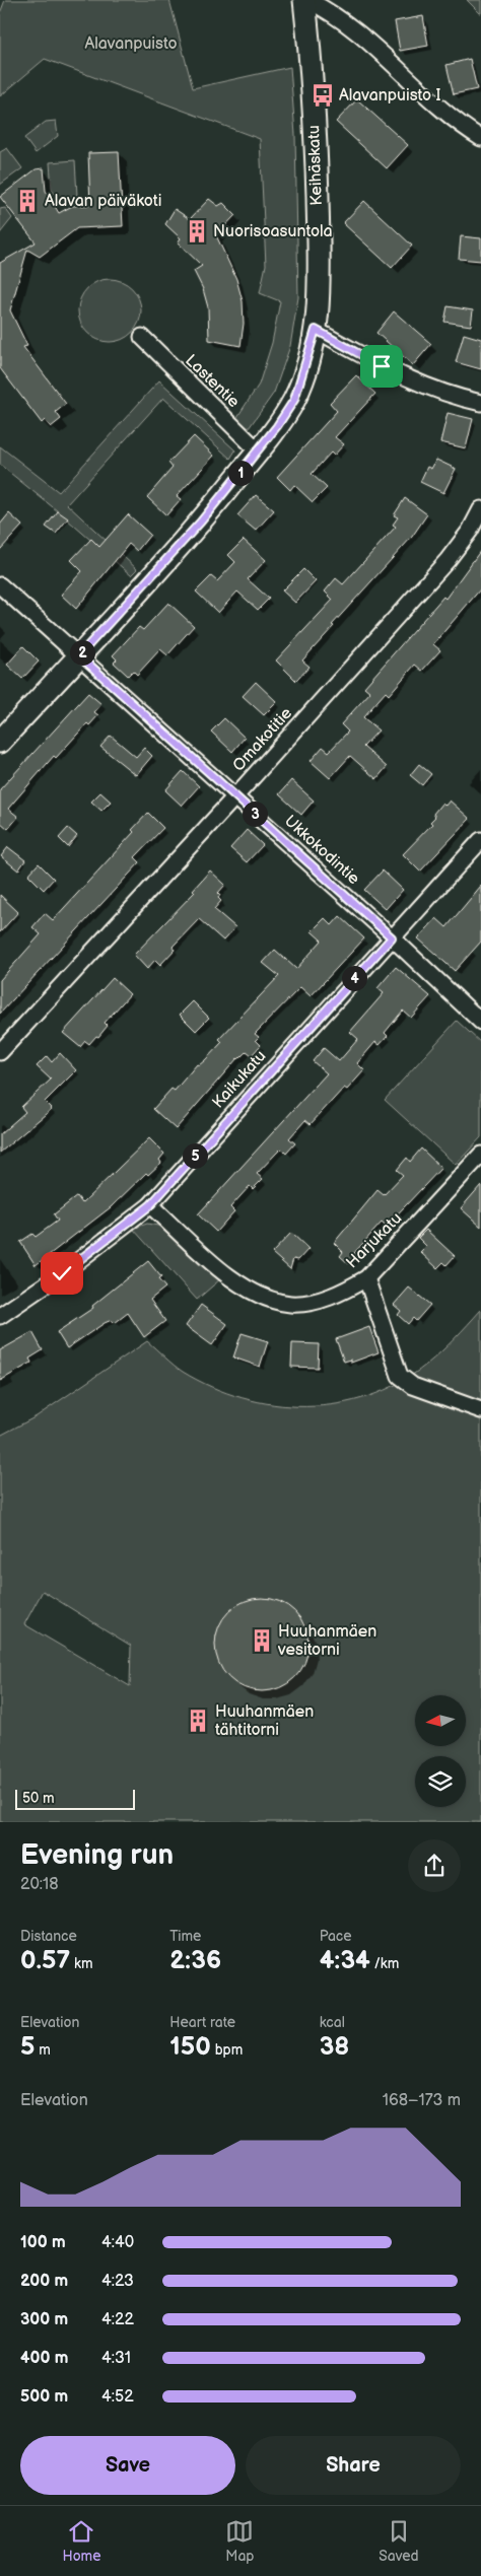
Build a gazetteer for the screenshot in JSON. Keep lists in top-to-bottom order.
{
  "streets": {
    "street": [
      "Keihäskatu",
      "Lastentie",
      "Omakotitie",
      "Ukkokodintie",
      "Kaikukatu",
      "Harjukatu"
    ]
  },
  "crossings": [
    ["Keihäskatu", "Lastentie"],
    ["Keihäskatu", "Ukkokodintie"],
    ["Omakotitie", "Ukkokodintie"],
    ["Ukkokodintie", "Kaikukatu"],
    ["Kaikukatu", "Harjukatu"]
  ],
  "parks": ["Alavanpuisto"],
  "places": {
    "bus stop": ["Alavanpuisto I"],
    "building": [
      "Alavan päiväkoti",
      "Nuorisoasuntola",
      "Huuhanmäen vesitorni",
      "Huuhanmäen tähtitorni"
    ]
  },
  "scale_bar": "50 m",
  "north": "left",
  "page": {
    "pins": [
      "1",
      "2",
      "3",
      "4",
      "5"
    ],
    "scale": "50 m",
    "heading": ["Evening run", "20:18"],
    "stats": [
      ["Distance", "0.57 km"],
      ["Time", "2:36"],
      ["Pace", "4:34 /km"],
      ["Elevation", "5 m"],
      ["Heart rate", "150 bpm"],
      ["kcal", "38"]
    ],
    "chart": ["Elevation", "168–173 m"],
    "list": [
      {
        "name": "100 m",
        "note": "4:40"
      },
      {
        "name": "200 m",
        "note": "4:23"
      },
      {
        "name": "300 m",
        "note": "4:22"
      },
      {
        "name": "400 m",
        "note": "4:31"
      },
      {
        "name": "500 m",
        "note": "4:52"
      }
    ],
    "buttons": ["Save", "Share"],
    "tabs": ["Home", "Map", "Saved"]
  }
}
